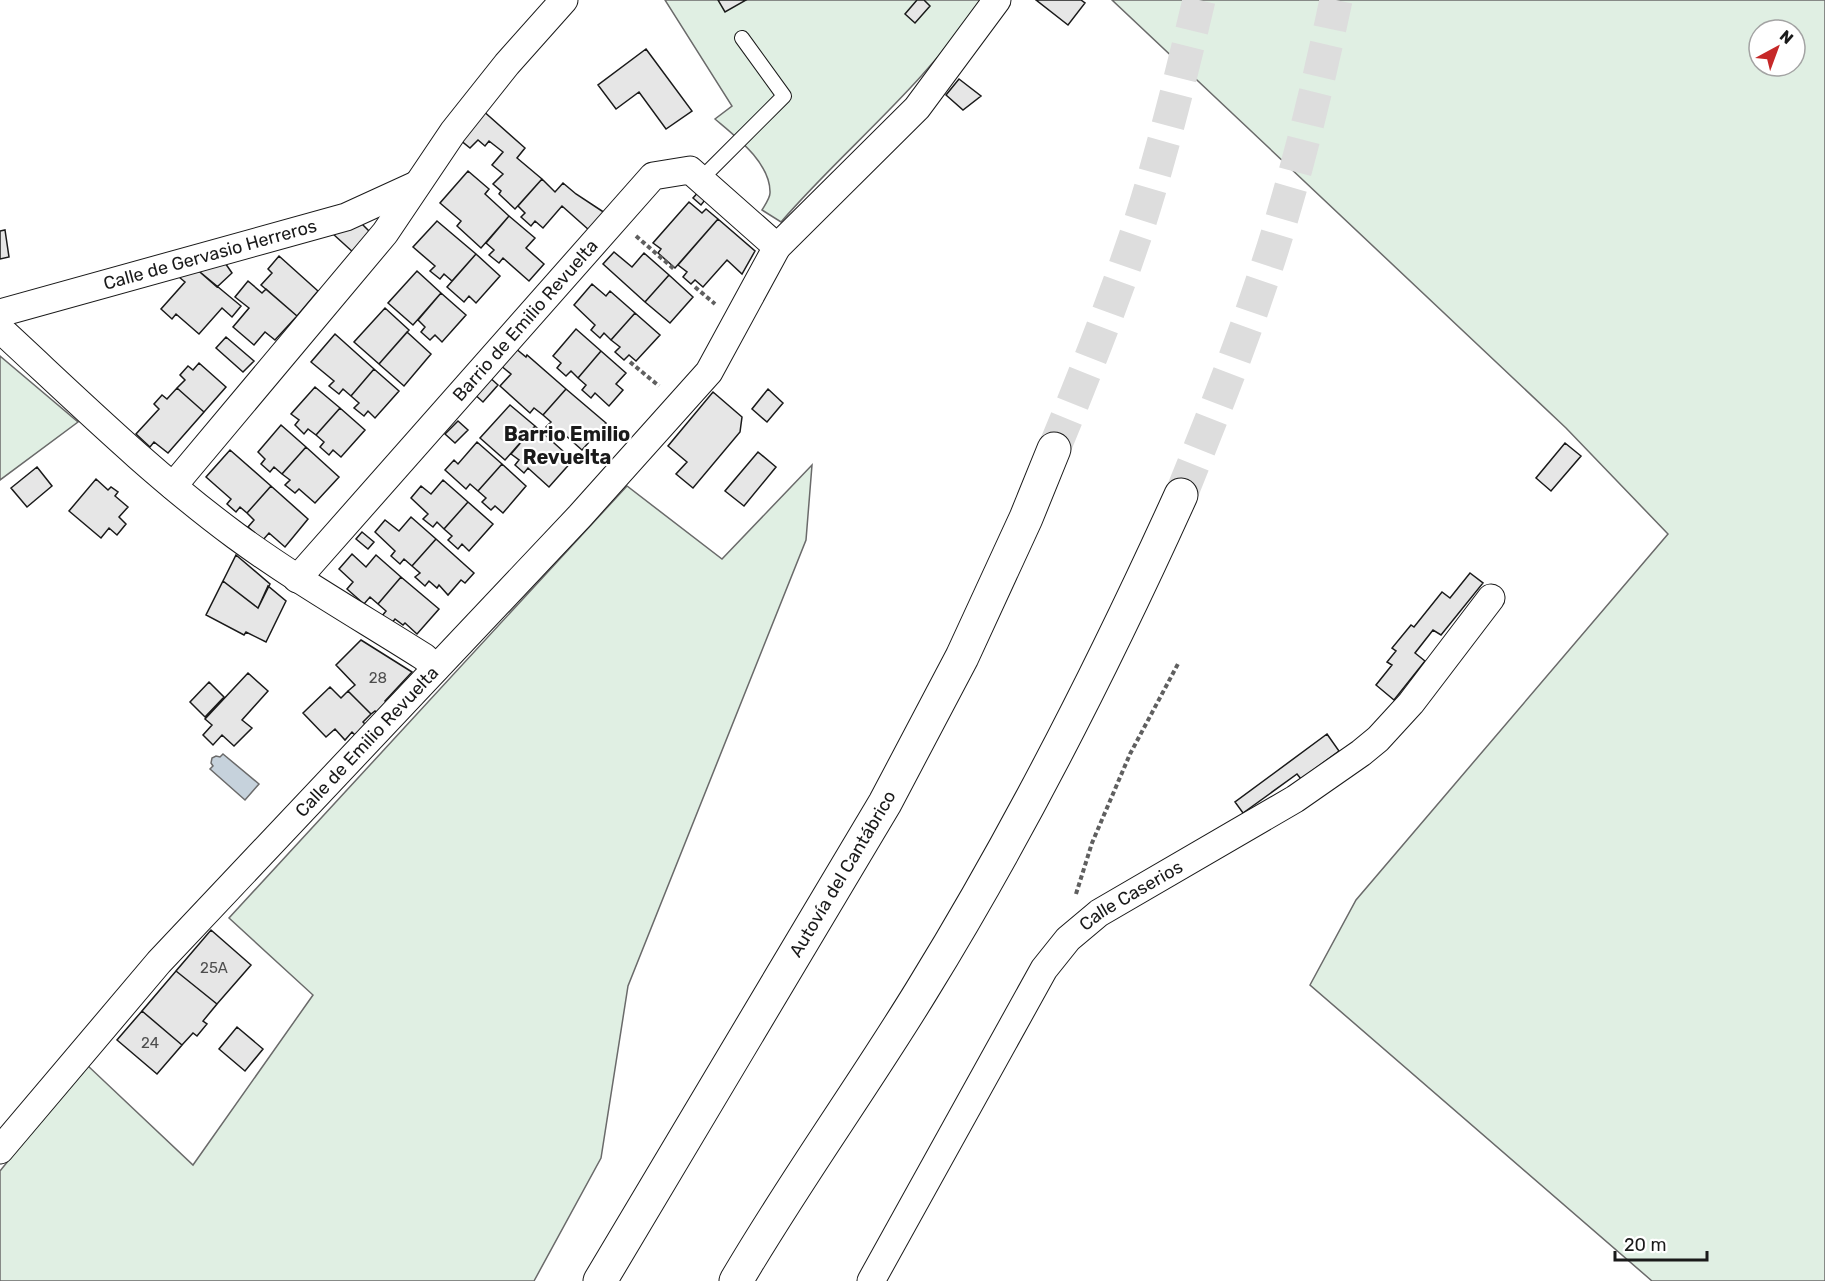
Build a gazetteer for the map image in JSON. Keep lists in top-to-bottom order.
{
  "streets": {
    "highway": ["Autovía del Cantábrico"],
    "street": [
      "Calle de Gervasio Herreros",
      "Barrio de Emilio Revuelta",
      "Calle de Emilio Revuelta",
      "Calle Caserios"
    ]
  },
  "crossings": [
    ["Barrio de Emilio Revuelta", "Calle de Emilio Revuelta"]
  ],
  "districts": ["Barrio Emilio Revuelta"],
  "house_numbers": ["28", "25A", "24"],
  "scale_bar": "20 m",
  "north": "top right"
}
